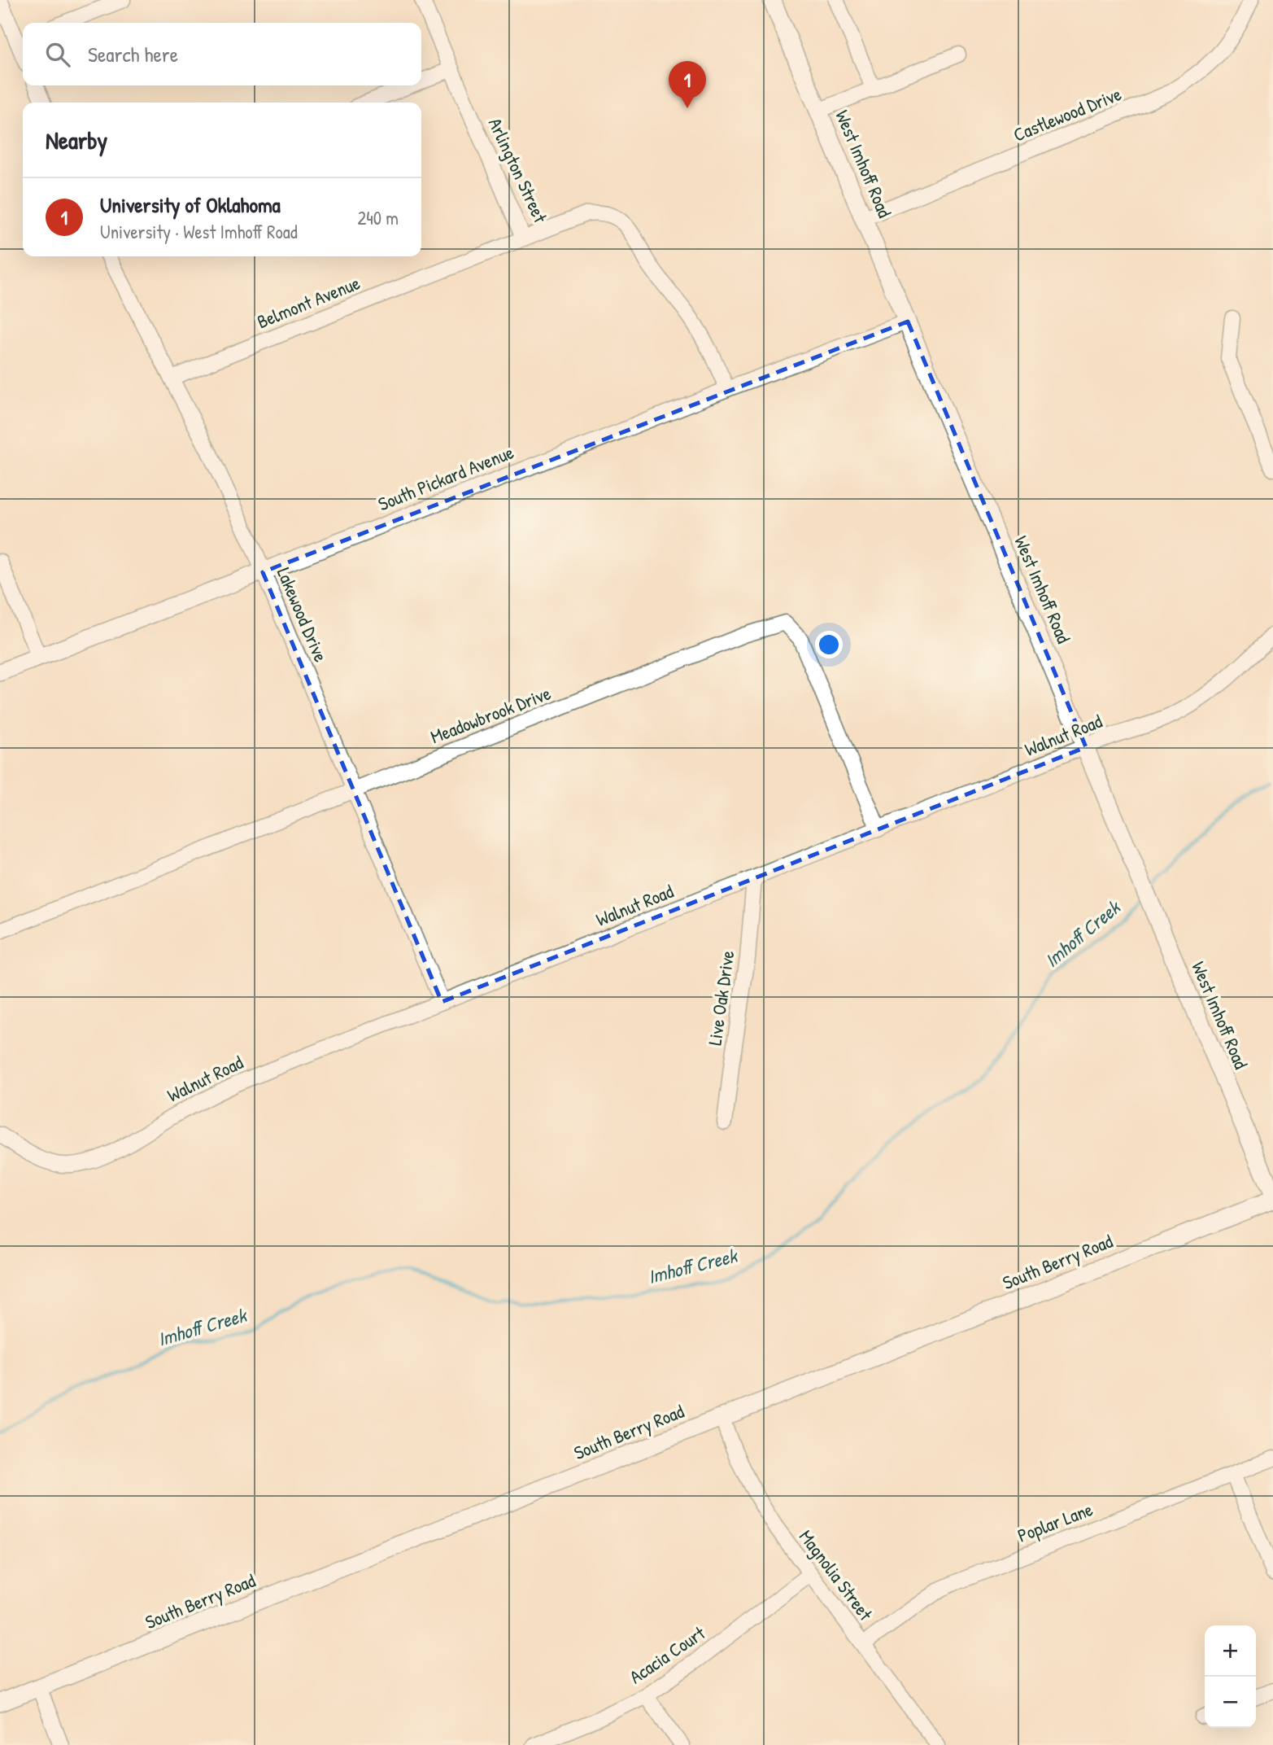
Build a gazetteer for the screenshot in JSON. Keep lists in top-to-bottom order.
{
  "streets": {
    "street": [
      "Castlewood Drive",
      "West Imhoff Road",
      "Arlington Street",
      "Belmont Avenue",
      "South Pickard Avenue",
      "Lakewood Drive",
      "Meadowbrook Drive",
      "Walnut Road",
      "Live Oak Drive",
      "South Berry Road",
      "Poplar Lane",
      "Magnolia Street",
      "Acacia Court"
    ]
  },
  "crossings": [
    ["Castlewood Drive", "West Imhoff Road"],
    ["West Imhoff Road", "South Pickard Avenue"],
    ["West Imhoff Road", "Walnut Road"],
    ["West Imhoff Road", "South Berry Road"],
    ["Arlington Street", "Belmont Avenue"],
    ["Arlington Street", "South Pickard Avenue"],
    ["Belmont Avenue", "Lakewood Drive"],
    ["South Pickard Avenue", "Lakewood Drive"],
    ["Lakewood Drive", "Meadowbrook Drive"],
    ["Lakewood Drive", "Walnut Road"],
    ["Meadowbrook Drive", "Walnut Road"],
    ["Walnut Road", "Live Oak Drive"],
    ["South Berry Road", "Magnolia Street"],
    ["Poplar Lane", "Magnolia Street"],
    ["Magnolia Street", "Acacia Court"]
  ],
  "water": ["Imhoff Creek"],
  "page": {
    "search": "Search here",
    "pins": "1",
    "heading": "Nearby",
    "list": [
      {
        "mark": "1",
        "name": "University of Oklahoma",
        "note": "University · West Imhoff Road",
        "value": "240 m"
      }
    ],
    "map_buttons": ["+", "−"]
  }
}
